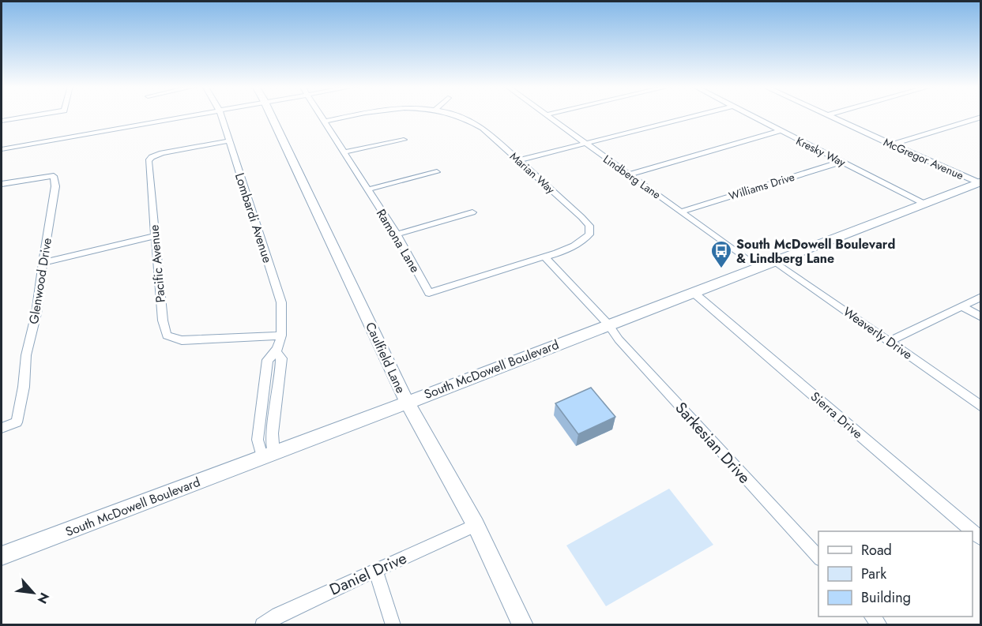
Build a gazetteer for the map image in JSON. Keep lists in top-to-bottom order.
{
  "streets": {
    "main road": ["Caulfield Lane", "South McDowell Boulevard"],
    "street": [
      "Kresky Way",
      "McGregor Avenue",
      "Marian Way",
      "Lindberg Lane",
      "Williams Drive",
      "Lombardi Avenue",
      "Ramona Lane",
      "Pacific Avenue",
      "Glenwood Drive",
      "Weaverly Drive",
      "Sierra Drive",
      "Sarkesian Drive",
      "Daniel Drive"
    ]
  },
  "crossings": [
    ["Kresky Way", "Williams Drive"],
    ["Kresky Way", "South McDowell Boulevard"],
    ["McGregor Avenue", "South McDowell Boulevard"],
    ["Marian Way", "Ramona Lane"],
    ["Lindberg Lane", "Williams Drive"],
    ["Lindberg Lane", "South McDowell Boulevard"],
    ["Lombardi Avenue", "Pacific Avenue"],
    ["Lombardi Avenue", "South McDowell Boulevard"],
    ["Weaverly Drive", "South McDowell Boulevard"],
    ["Caulfield Lane", "South McDowell Boulevard"],
    ["Caulfield Lane", "Daniel Drive"],
    ["South McDowell Boulevard", "Sierra Drive"],
    ["South McDowell Boulevard", "Sarkesian Drive"]
  ],
  "places": {
    "bus stop": ["South McDowell Boulevard & Lindberg Lane"]
  },
  "legend": ["Road", "Park", "Building"],
  "north": "bottom right"
}
